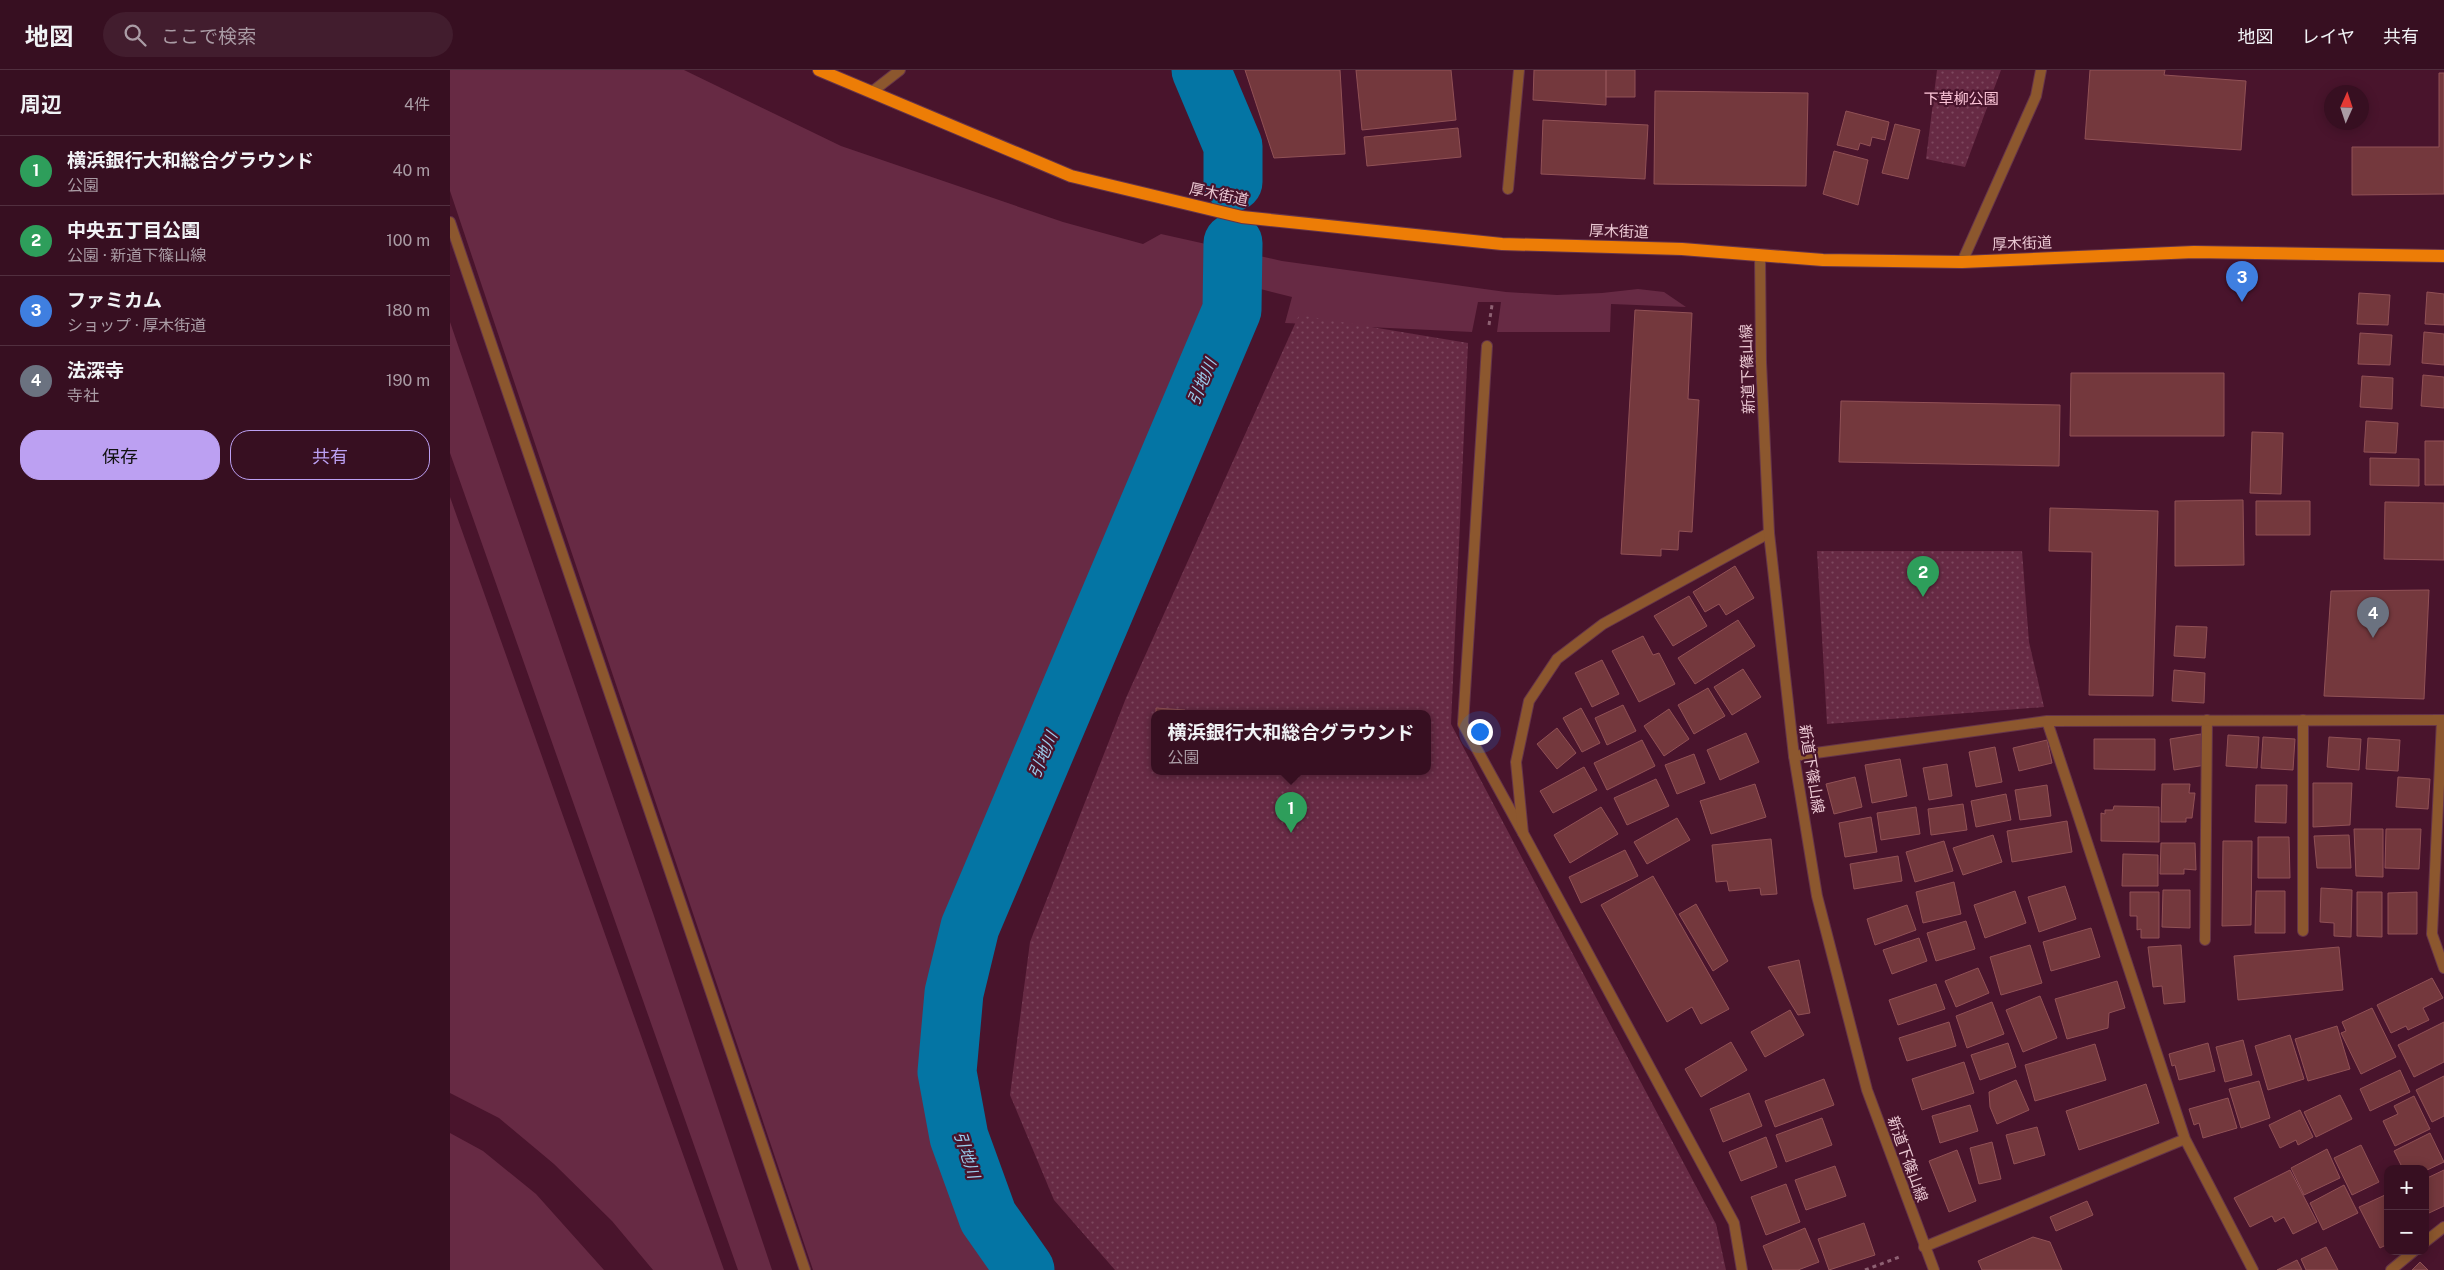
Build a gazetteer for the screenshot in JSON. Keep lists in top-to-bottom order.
{
  "streets": {
    "main road": ["厚木街道"],
    "street": ["新道下篠山線"]
  },
  "crossings": [
    ["厚木街道", "新道下篠山線"]
  ],
  "water": ["引地川"],
  "parks": ["下草柳公園"],
  "north": "top",
  "page": {
    "header": "地図",
    "search": "ここで検索",
    "nav": ["地図", "レイヤ", "共有"],
    "heading": ["周辺", "4件"],
    "list": [
      {
        "mark": "1",
        "name": "横浜銀行大和総合グラウンド",
        "note": "公園",
        "value": "40 m"
      },
      {
        "mark": "2",
        "name": "中央五丁目公園",
        "note": "公園 · 新道下篠山線",
        "value": "100 m"
      },
      {
        "mark": "3",
        "name": "ファミカム",
        "note": "ショップ · 厚木街道",
        "value": "180 m"
      },
      {
        "mark": "4",
        "name": "法深寺",
        "note": "寺社",
        "value": "190 m"
      }
    ],
    "pins": [
      "3",
      "2",
      "4",
      "1"
    ],
    "buttons": ["保存", "共有"],
    "popup": ["横浜銀行大和総合グラウンド", "公園"],
    "map_buttons": ["+", "−"]
  }
}
